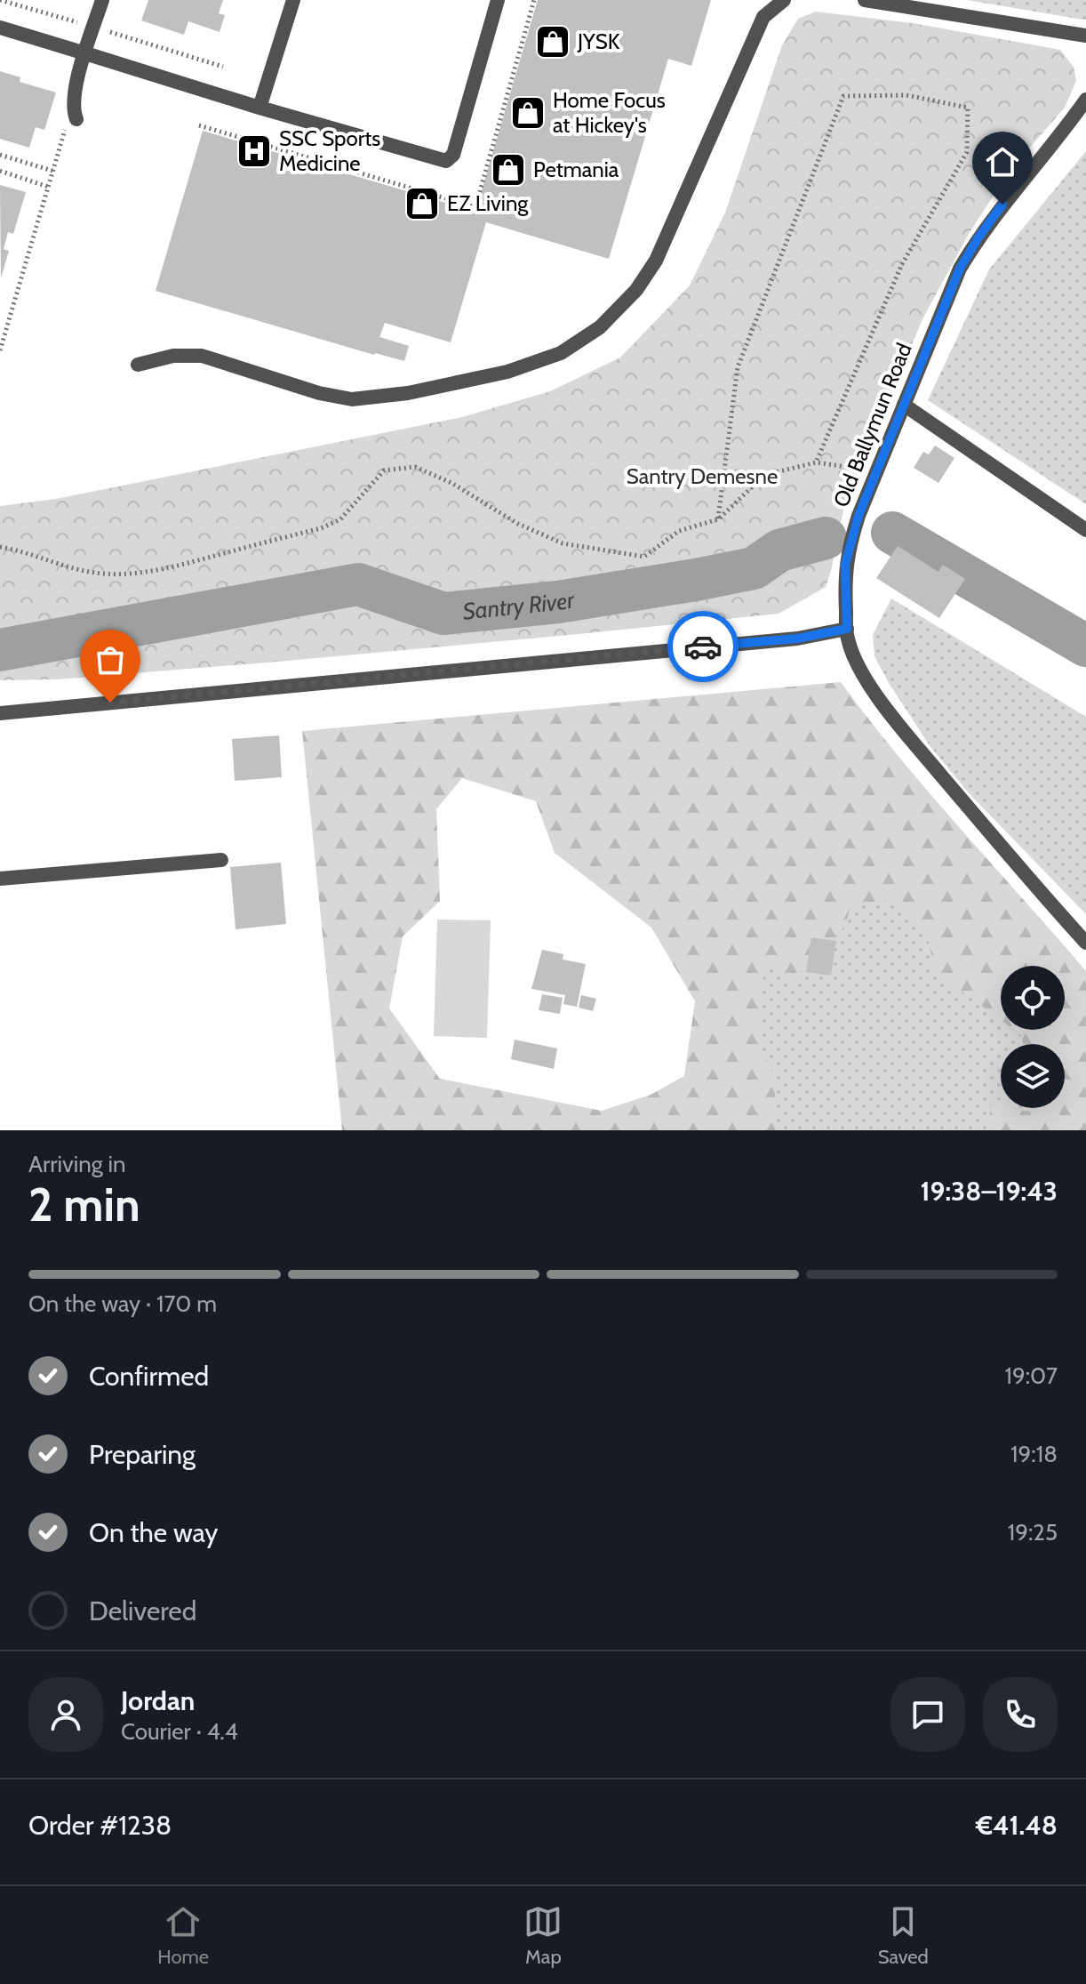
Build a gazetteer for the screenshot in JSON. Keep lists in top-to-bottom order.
{
  "streets": {
    "street": ["Old Ballymun Road"]
  },
  "water": ["Santry River"],
  "parks": ["Santry Demesne"],
  "places": {
    "shop": [
      "JYSK",
      "Home Focus at Hickey's",
      "Petmania",
      "EZ Living"
    ],
    "hospital": ["SSC Sports Medicine"]
  },
  "page": {
    "heading": ["2 min", "Arriving in", "19:38–19:43"],
    "panel": [
      "Jordan",
      "Courier · 4.4",
      "Order #1238",
      "€41.48"
    ],
    "bar": "On the way · 170 m",
    "list": [
      ["Confirmed", "19:07"],
      ["Preparing", "19:18"],
      ["On the way", "19:25"],
      "Delivered"
    ],
    "tabs": ["Home", "Map", "Saved"]
  }
}
